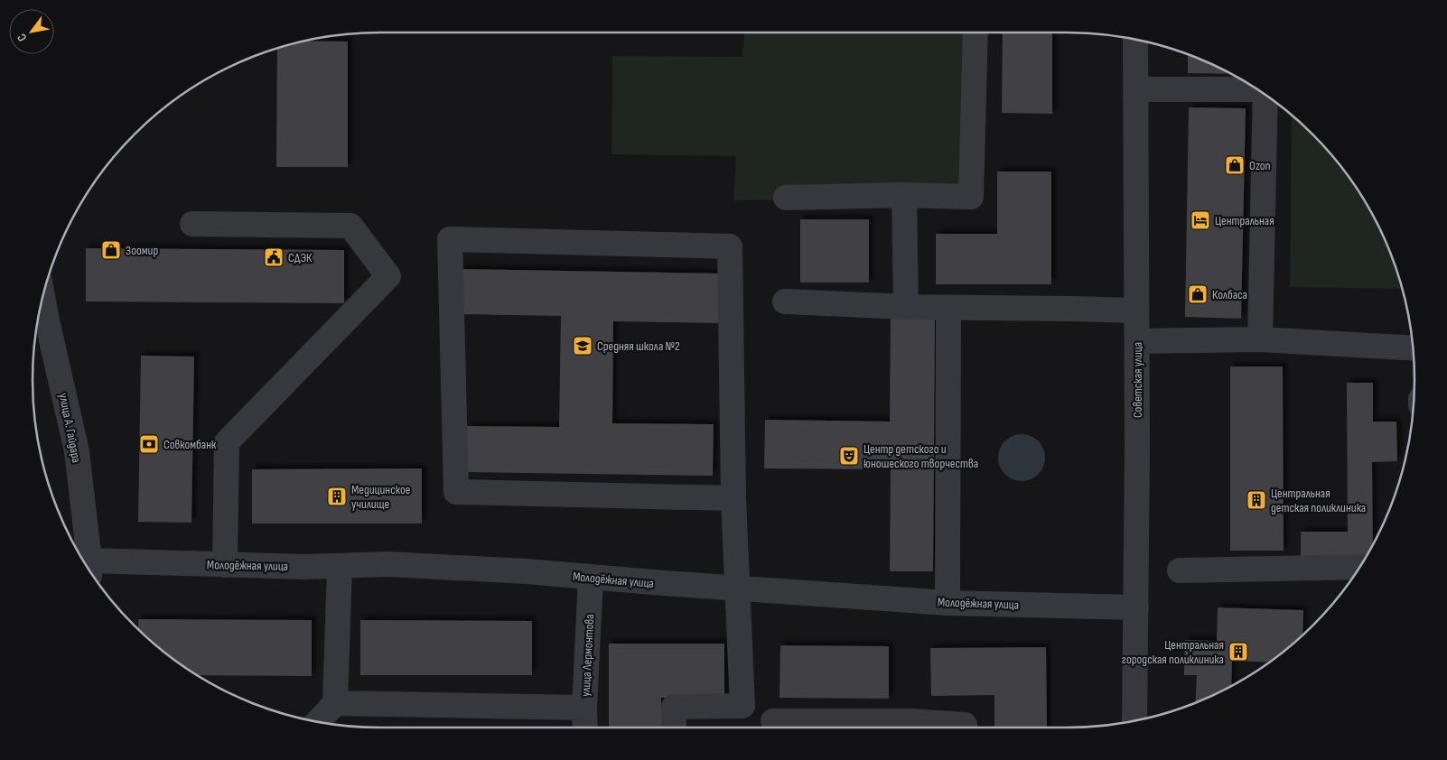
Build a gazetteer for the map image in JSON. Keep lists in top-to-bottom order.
{
  "streets": {
    "street": [
      "Советская улица",
      "улица А. Гайдара",
      "Молодёжная улица",
      "улица Лермонтова"
    ]
  },
  "crossings": [
    ["Советская улица", "Молодёжная улица"],
    ["улица А. Гайдара", "Молодёжная улица"],
    ["Молодёжная улица", "улица Лермонтова"]
  ],
  "places": {
    "shop": ["Ozon", "Зоомир", "Колбаса"],
    "hotel": ["Центральная"],
    "public building": ["СДЭК"],
    "school or university": ["Средняя школа №2"],
    "bank": ["Совкомбанк"],
    "theatre": ["Центр детского и юношеского творчества"],
    "building": ["Медицинское училище", "Центральная детская поликлиника", "Центральная городская поликлиника"]
  },
  "north": "bottom left"
}
